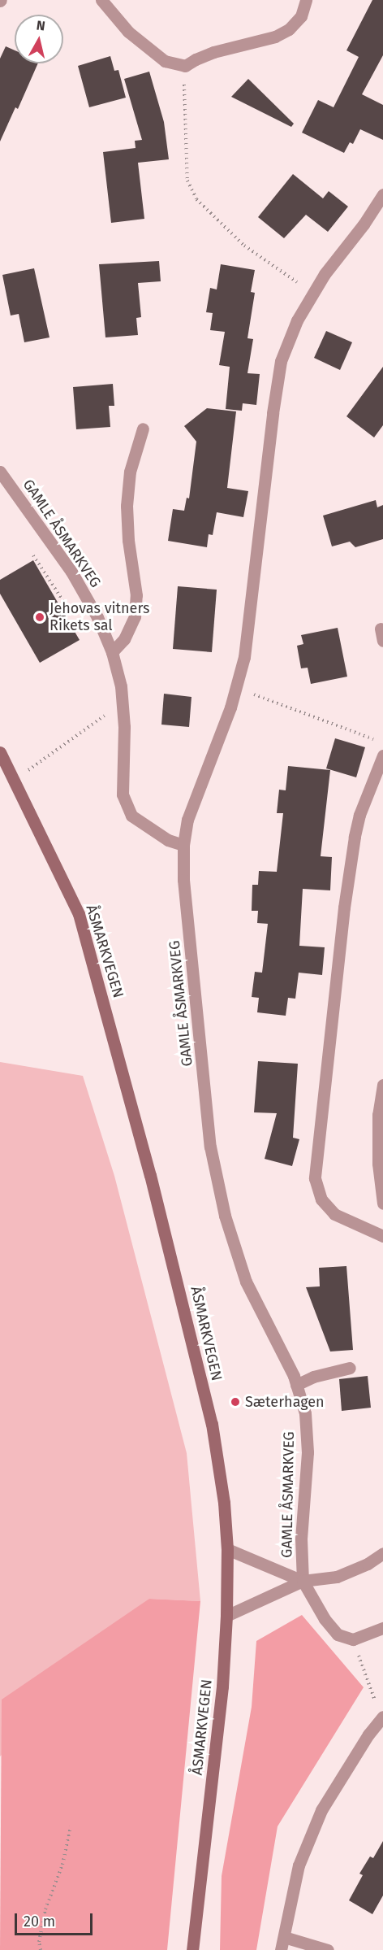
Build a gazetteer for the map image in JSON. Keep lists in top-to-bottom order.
{
  "streets": {
    "main road": ["ÅSMARKVEGEN"],
    "street": ["GAMLE ÅSMARKVEG"]
  },
  "crossings": [
    ["GAMLE ÅSMARKVEG", "ÅSMARKVEGEN"]
  ],
  "places": ["Jehovas vitners Rikets sal", "Sæterhagen"],
  "scale_bar": "20 m",
  "north": "top"
}
